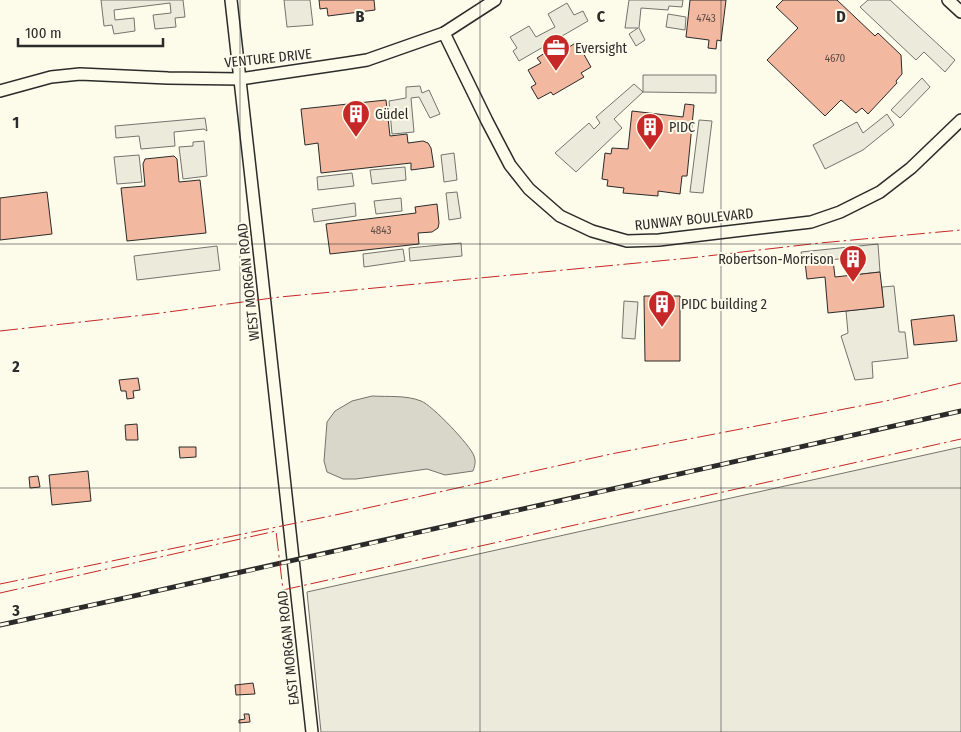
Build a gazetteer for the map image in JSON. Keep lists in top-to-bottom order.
{
  "streets": {
    "street": [
      "VENTURE DRIVE",
      "RUNWAY BOULEVARD",
      "WEST MORGAN ROAD",
      "EAST MORGAN ROAD"
    ]
  },
  "crossings": [
    ["VENTURE DRIVE", "RUNWAY BOULEVARD"],
    ["VENTURE DRIVE", "WEST MORGAN ROAD"],
    ["WEST MORGAN ROAD", "EAST MORGAN ROAD"]
  ],
  "places": {
    "office": ["Eversight"],
    "building": [
      "Güdel",
      "PIDC",
      "Robertson-Morrison",
      "PIDC building 2"
    ]
  },
  "house_numbers": ["4743", "4670", "4843"],
  "scale_bar": "100 m",
  "grid": {
    "columns": ["B", "C", "D"],
    "rows": ["1", "2", "3"]
  }
}
